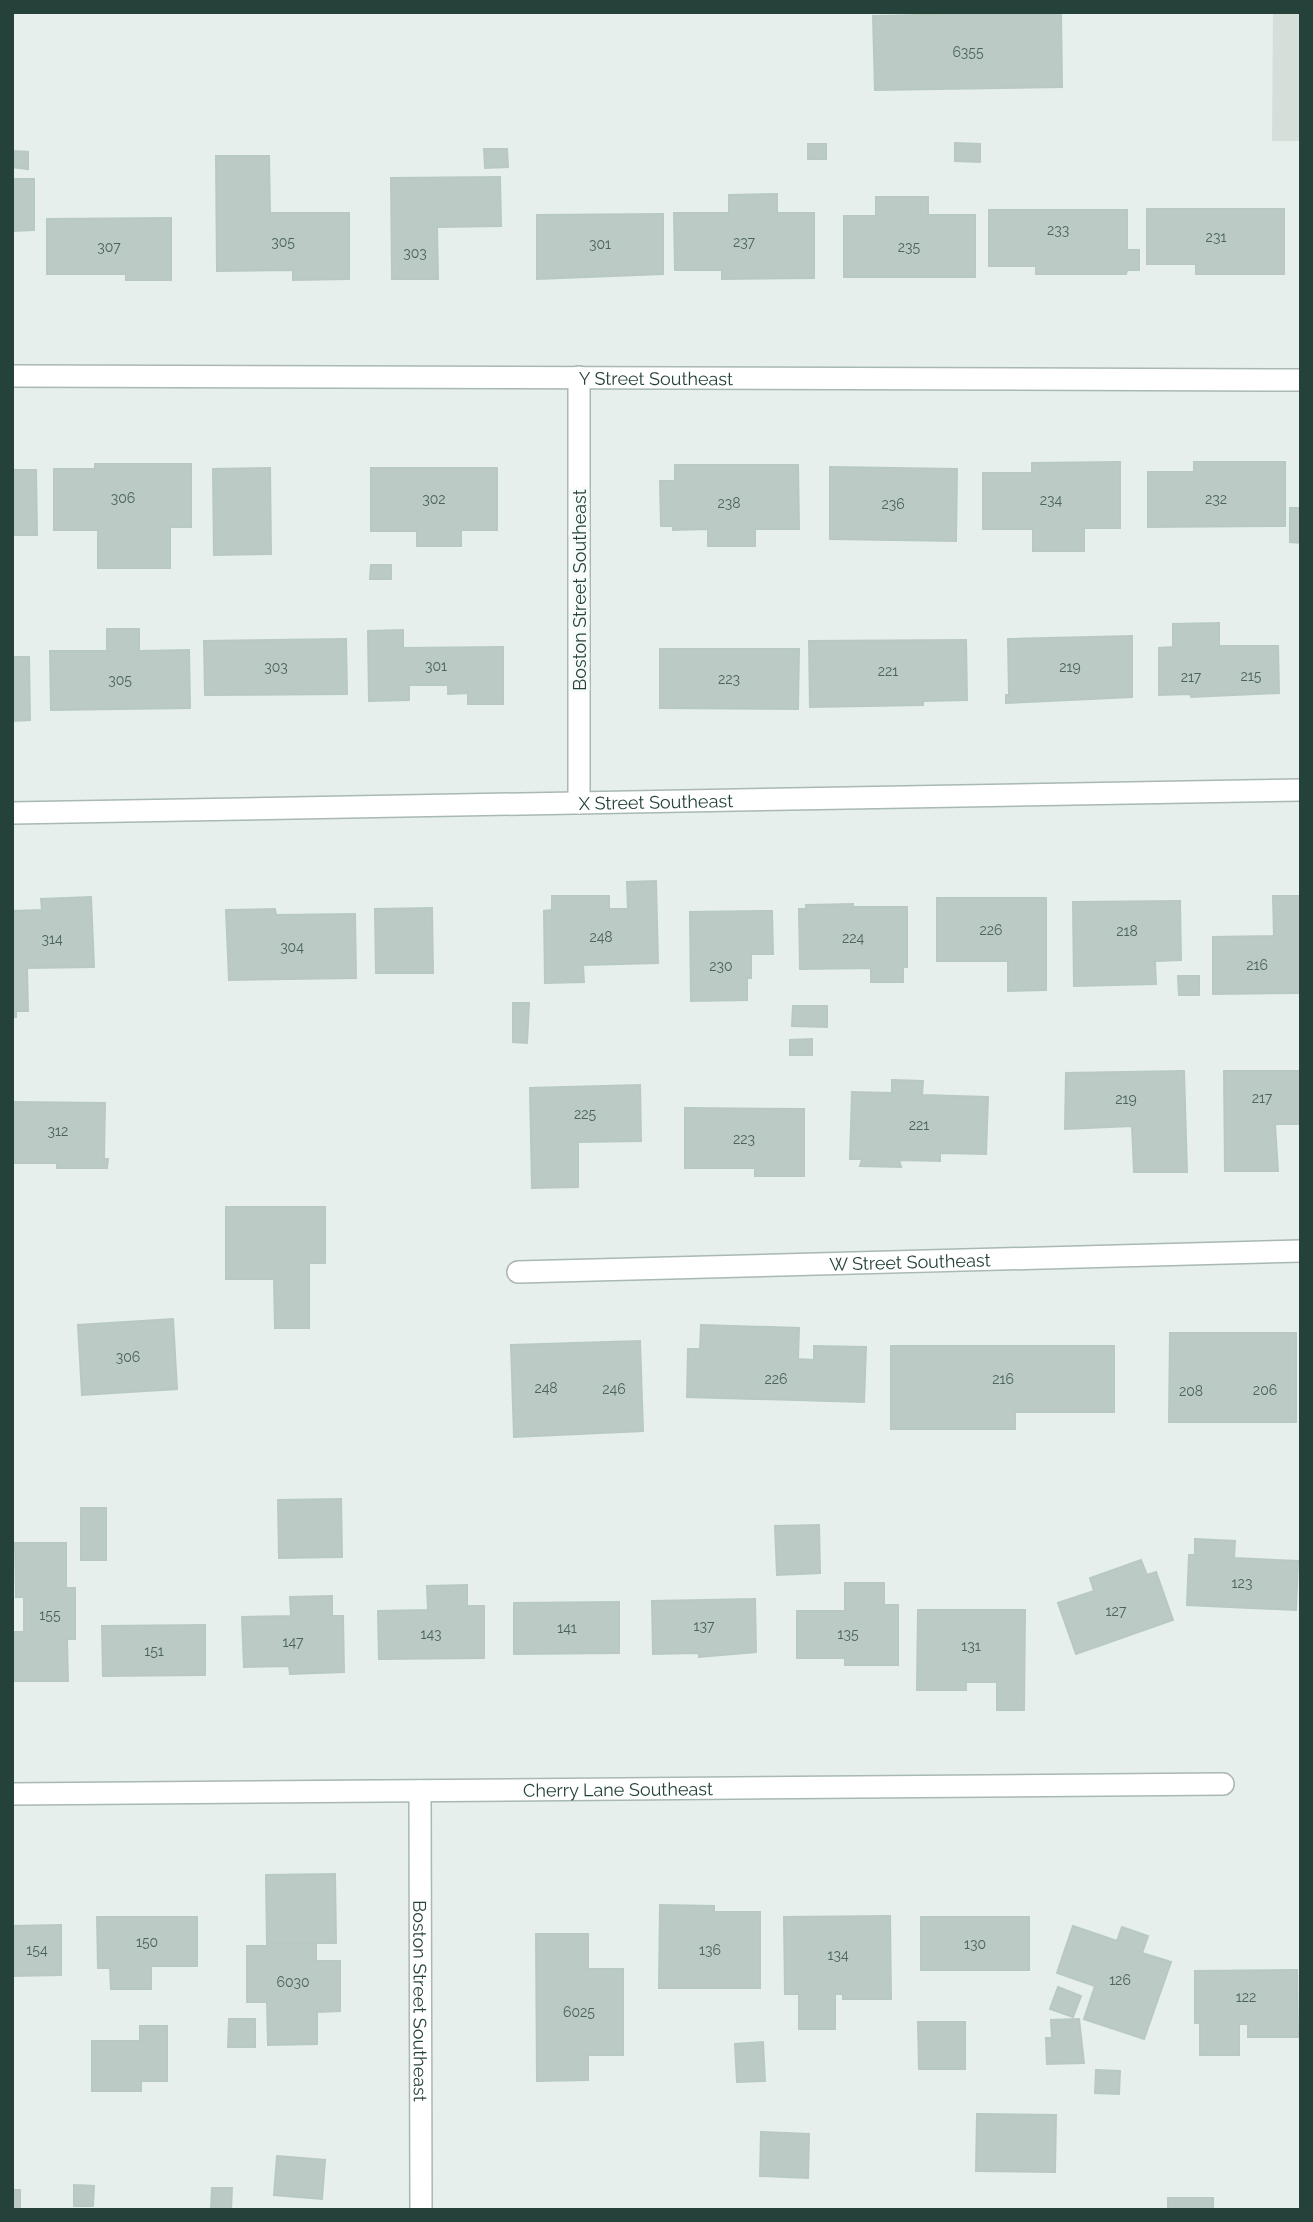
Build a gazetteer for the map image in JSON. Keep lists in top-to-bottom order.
{
  "streets": {
    "street": [
      "Y Street Southeast",
      "Boston Street Southeast",
      "X Street Southeast",
      "W Street Southeast",
      "Cherry Lane Southeast"
    ]
  },
  "crossings": [
    ["Y Street Southeast", "Boston Street Southeast"],
    ["Boston Street Southeast", "X Street Southeast"],
    ["Boston Street Southeast", "Cherry Lane Southeast"]
  ],
  "house_numbers": [
    "6355",
    "233",
    "231",
    "305",
    "237",
    "301",
    "307",
    "235",
    "303",
    "306",
    "302",
    "232",
    "234",
    "238",
    "236",
    "301",
    "303",
    "219",
    "221",
    "215",
    "217",
    "223",
    "305",
    "226",
    "218",
    "248",
    "224",
    "314",
    "304",
    "216",
    "230",
    "217",
    "219",
    "225",
    "221",
    "312",
    "223",
    "306",
    "226",
    "216",
    "248",
    "246",
    "206",
    "208",
    "123",
    "127",
    "155",
    "137",
    "141",
    "143",
    "135",
    "147",
    "131",
    "151",
    "150",
    "130",
    "154",
    "136",
    "134",
    "126",
    "6030",
    "122",
    "6025"
  ]
}
